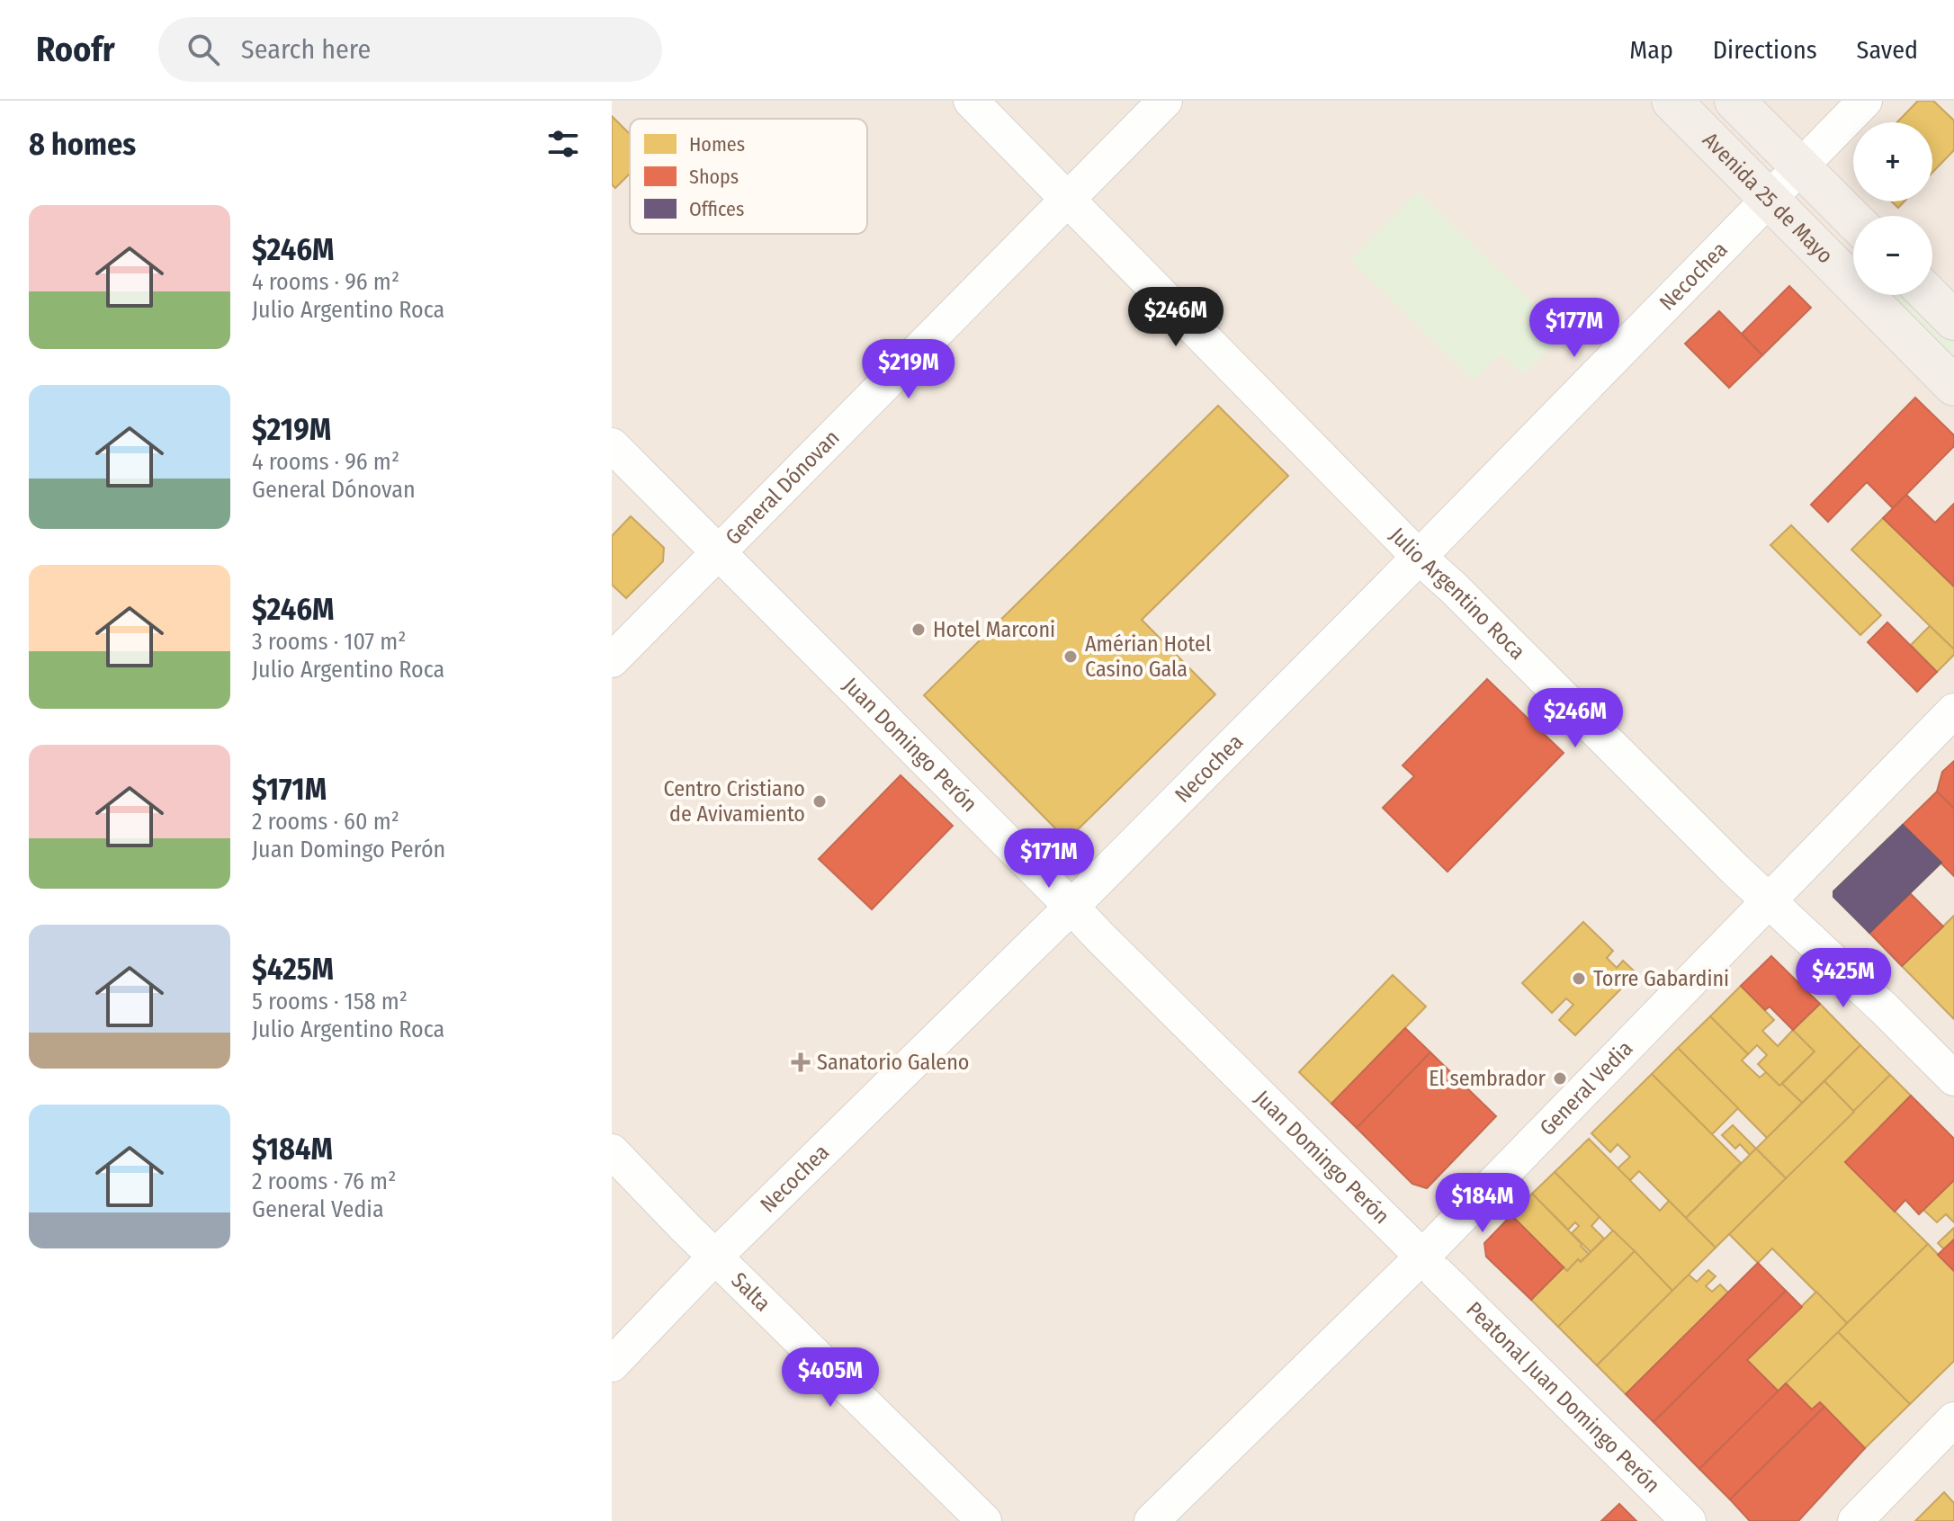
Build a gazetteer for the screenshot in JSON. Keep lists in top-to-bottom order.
{
  "streets": {
    "main road": ["Avenida 25 de Mayo"],
    "street": [
      "Necochea",
      "General Dónovan",
      "Julio Argentino Roca",
      "Juan Domingo Perón",
      "General Vedia",
      "Salta",
      "Peatonal Juan Domingo Perón"
    ]
  },
  "crossings": [
    ["Avenida 25 de Mayo", "Necochea"],
    ["Necochea", "Julio Argentino Roca"],
    ["Necochea", "Juan Domingo Perón"],
    ["Necochea", "Salta"],
    ["General Dónovan", "Julio Argentino Roca"],
    ["General Dónovan", "Juan Domingo Perón"],
    ["Julio Argentino Roca", "General Vedia"],
    ["Juan Domingo Perón", "General Vedia"],
    ["Juan Domingo Perón", "Peatonal Juan Domingo Perón"],
    ["General Vedia", "Peatonal Juan Domingo Perón"]
  ],
  "places": {
    "other": [
      "Hotel Marconi",
      "Amérian Hotel Casino Gala",
      "Centro Cristiano de Avivamiento",
      "Torre Gabardini",
      "El sembrador"
    ],
    "health": ["Sanatorio Galeno"]
  },
  "legend": ["Homes", "Shops", "Offices"],
  "page": {
    "header": "Roofr",
    "search": "Search here",
    "nav": ["Map", "Directions", "Saved"],
    "heading": "8 homes",
    "map_buttons": ["+", "−"],
    "list": [
      {
        "name": "$246M",
        "note": "4 rooms · 96 m² · Julio Argentino Roca"
      },
      {
        "name": "$219M",
        "note": "4 rooms · 96 m² · General Dónovan"
      },
      {
        "name": "$246M",
        "note": "3 rooms · 107 m² · Julio Argentino Roca"
      },
      {
        "name": "$171M",
        "note": "2 rooms · 60 m² · Juan Domingo Perón"
      },
      {
        "name": "$425M",
        "note": "5 rooms · 158 m² · Julio Argentino Roca"
      },
      {
        "name": "$184M",
        "note": "2 rooms · 76 m² · General Vedia"
      }
    ],
    "price": [
      "$246M",
      "$177M",
      "$219M",
      "$246M",
      "$171M",
      "$425M",
      "$184M",
      "$405M"
    ]
  }
}
